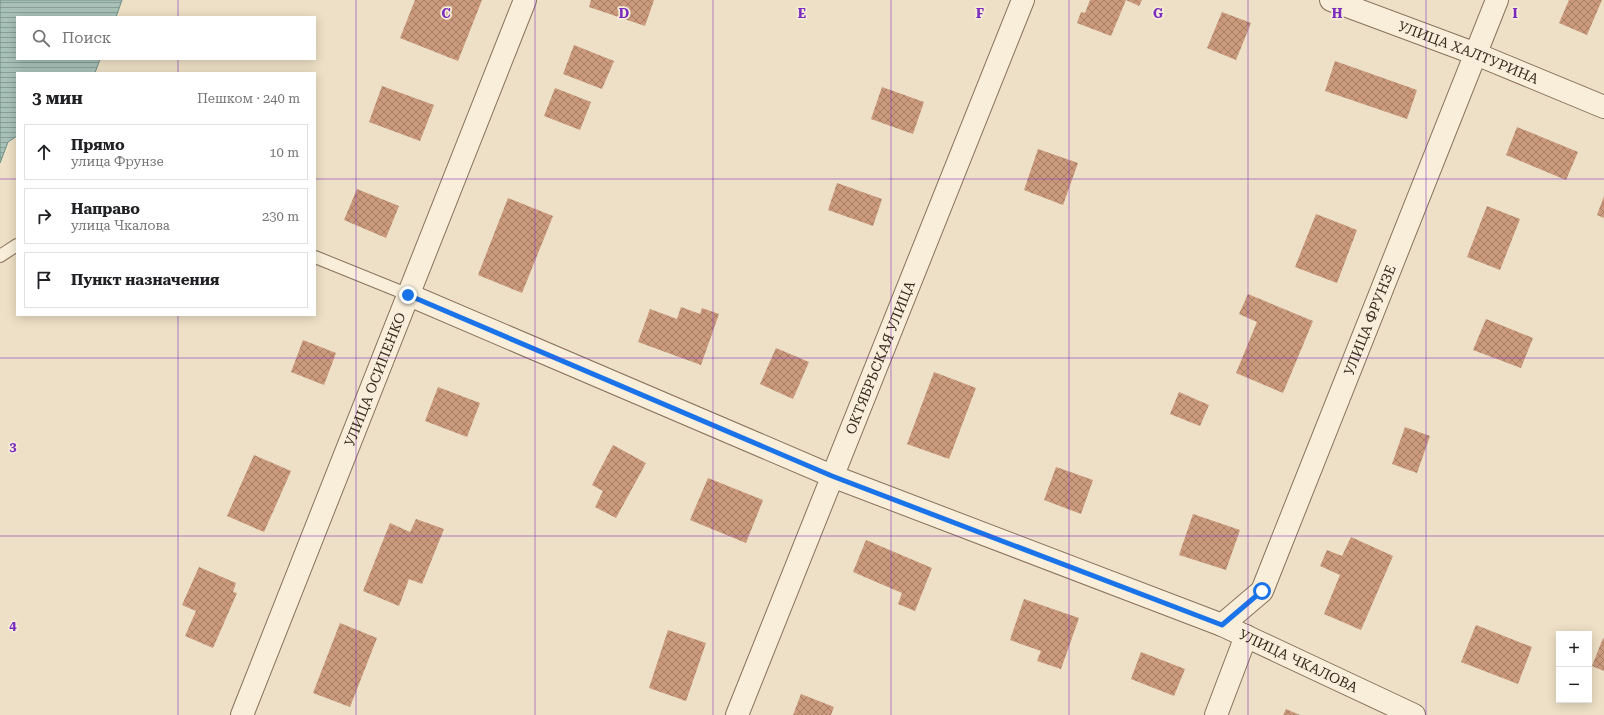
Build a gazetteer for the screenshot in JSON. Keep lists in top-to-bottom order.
{
  "streets": {
    "street": [
      "УЛИЦА ХАЛТУРИНА",
      "УЛИЦА ФРУНЗЕ",
      "ОКТЯБРЬСКАЯ УЛИЦА",
      "УЛИЦА ОСИПЕНКО",
      "УЛИЦА ЧКАЛОВА"
    ]
  },
  "crossings": [
    ["УЛИЦА ХАЛТУРИНА", "УЛИЦА ФРУНЗЕ"],
    ["УЛИЦА ФРУНЗЕ", "УЛИЦА ЧКАЛОВА"],
    ["ОКТЯБРЬСКАЯ УЛИЦА", "УЛИЦА ЧКАЛОВА"],
    ["УЛИЦА ОСИПЕНКО", "УЛИЦА ЧКАЛОВА"]
  ],
  "page": {
    "search": "Поиск",
    "heading": ["3 мин", "Пешком · 240 m"],
    "list": [
      ["Прямо", "улица Фрунзе", "10 m"],
      ["Направо", "улица Чкалова", "230 m"],
      "Пункт назначения"
    ],
    "map_buttons": ["+", "−"]
  },
  "grid": {
    "columns": [
      "C",
      "D",
      "E",
      "F",
      "G",
      "H",
      "I"
    ],
    "rows": ["3", "4"]
  }
}
